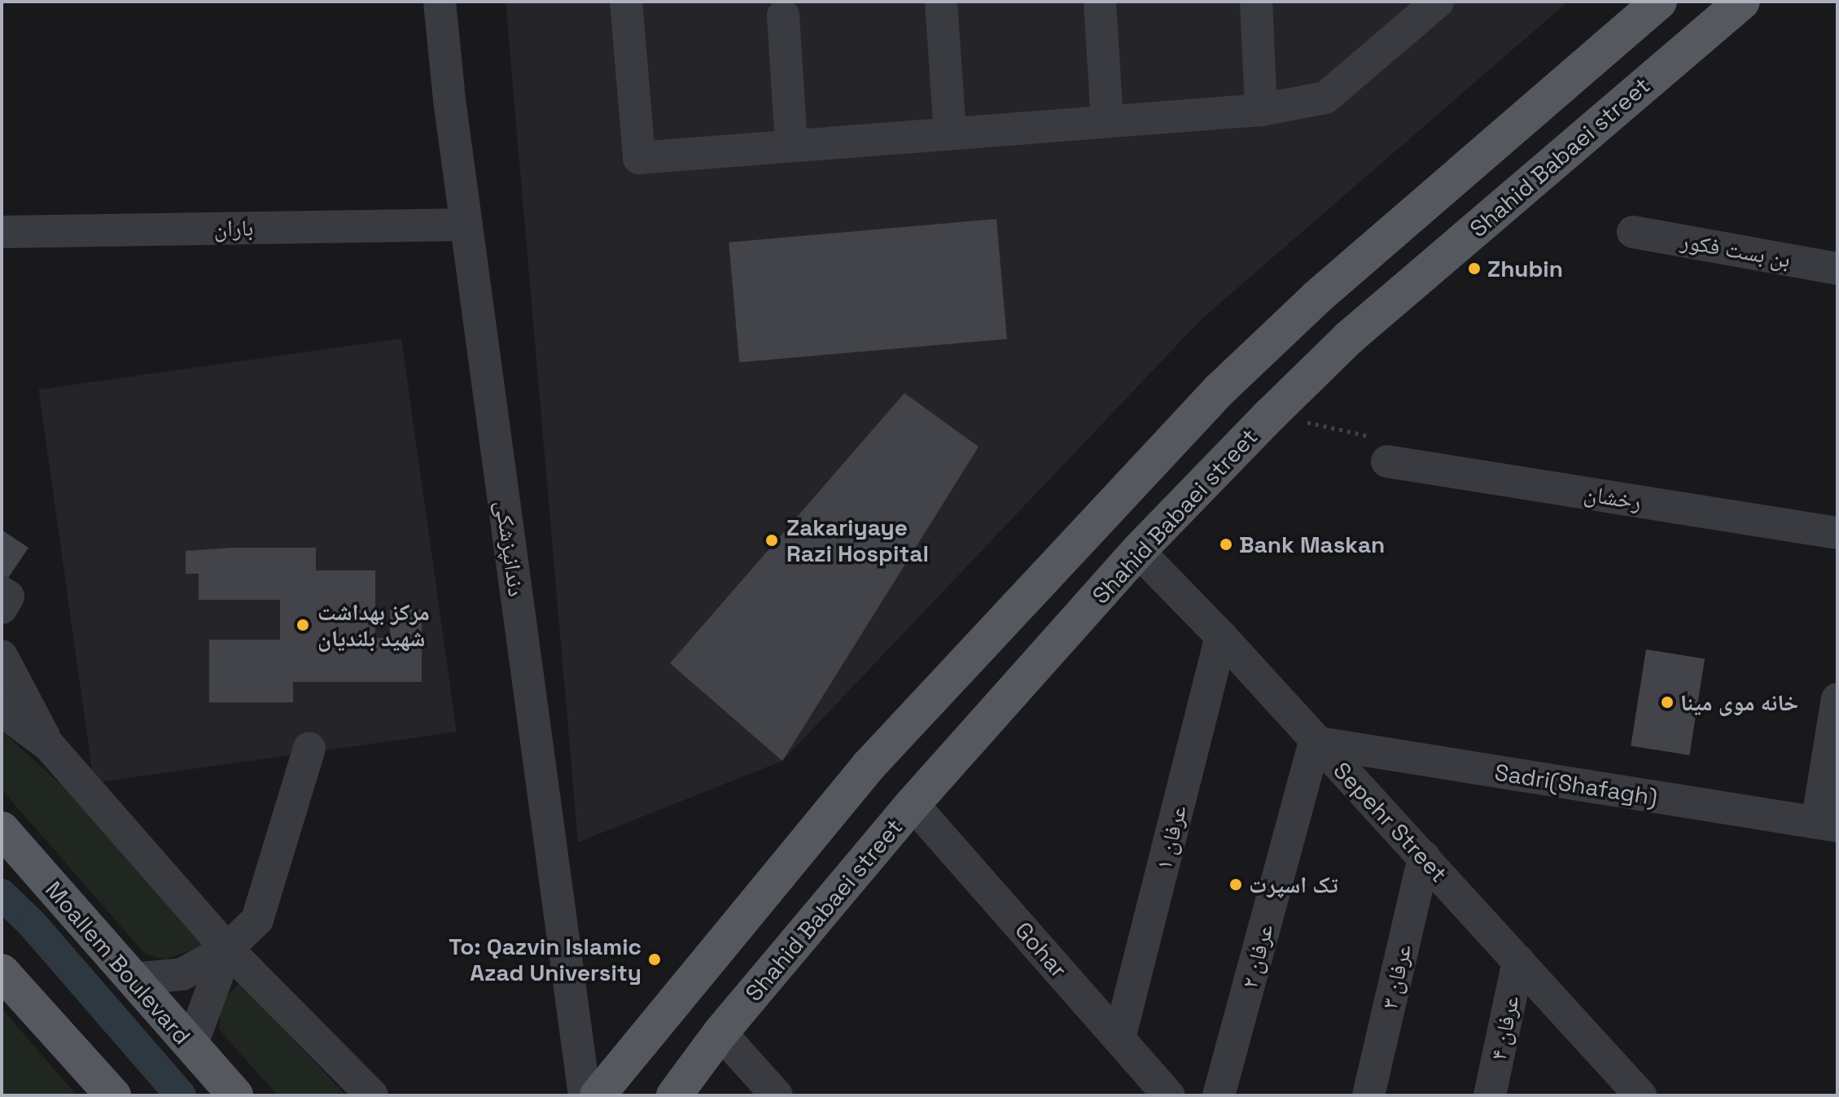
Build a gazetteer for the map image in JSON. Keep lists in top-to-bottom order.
{
  "streets": {
    "main road": ["Shahid Babaei street", "Moallem Boulevard"],
    "street": [
      "باران",
      "بن بست فكور",
      "رخشان",
      "دندانپزشکی",
      "Sadri(Shafagh)",
      "Sepehr Street",
      "عرفان ۱",
      "Gohar",
      "عرفان ۲",
      "عرفان ۳",
      "عرفان ۴"
    ]
  },
  "crossings": [
    ["Shahid Babaei street", "Sepehr Street"],
    ["Shahid Babaei street", "Gohar"],
    ["باران", "دندانپزشکی"],
    ["Sadri(Shafagh)", "Sepehr Street"],
    ["Sadri(Shafagh)", "عرفان ۲"],
    ["Sepehr Street", "عرفان ۱"],
    ["Sepehr Street", "عرفان ۲"],
    ["Sepehr Street", "عرفان ۳"],
    ["Sepehr Street", "عرفان ۴"],
    ["عرفان ۱", "Gohar"]
  ],
  "places": [
    "Zhubin",
    "Zakariyaye Razi Hospital",
    "Bank Maskan",
    "مرکز بهداشت شهید بلندیان",
    "خانه موی مینا",
    "تک اسپرت",
    "To: Qazvin Islamic Azad University"
  ]
}
